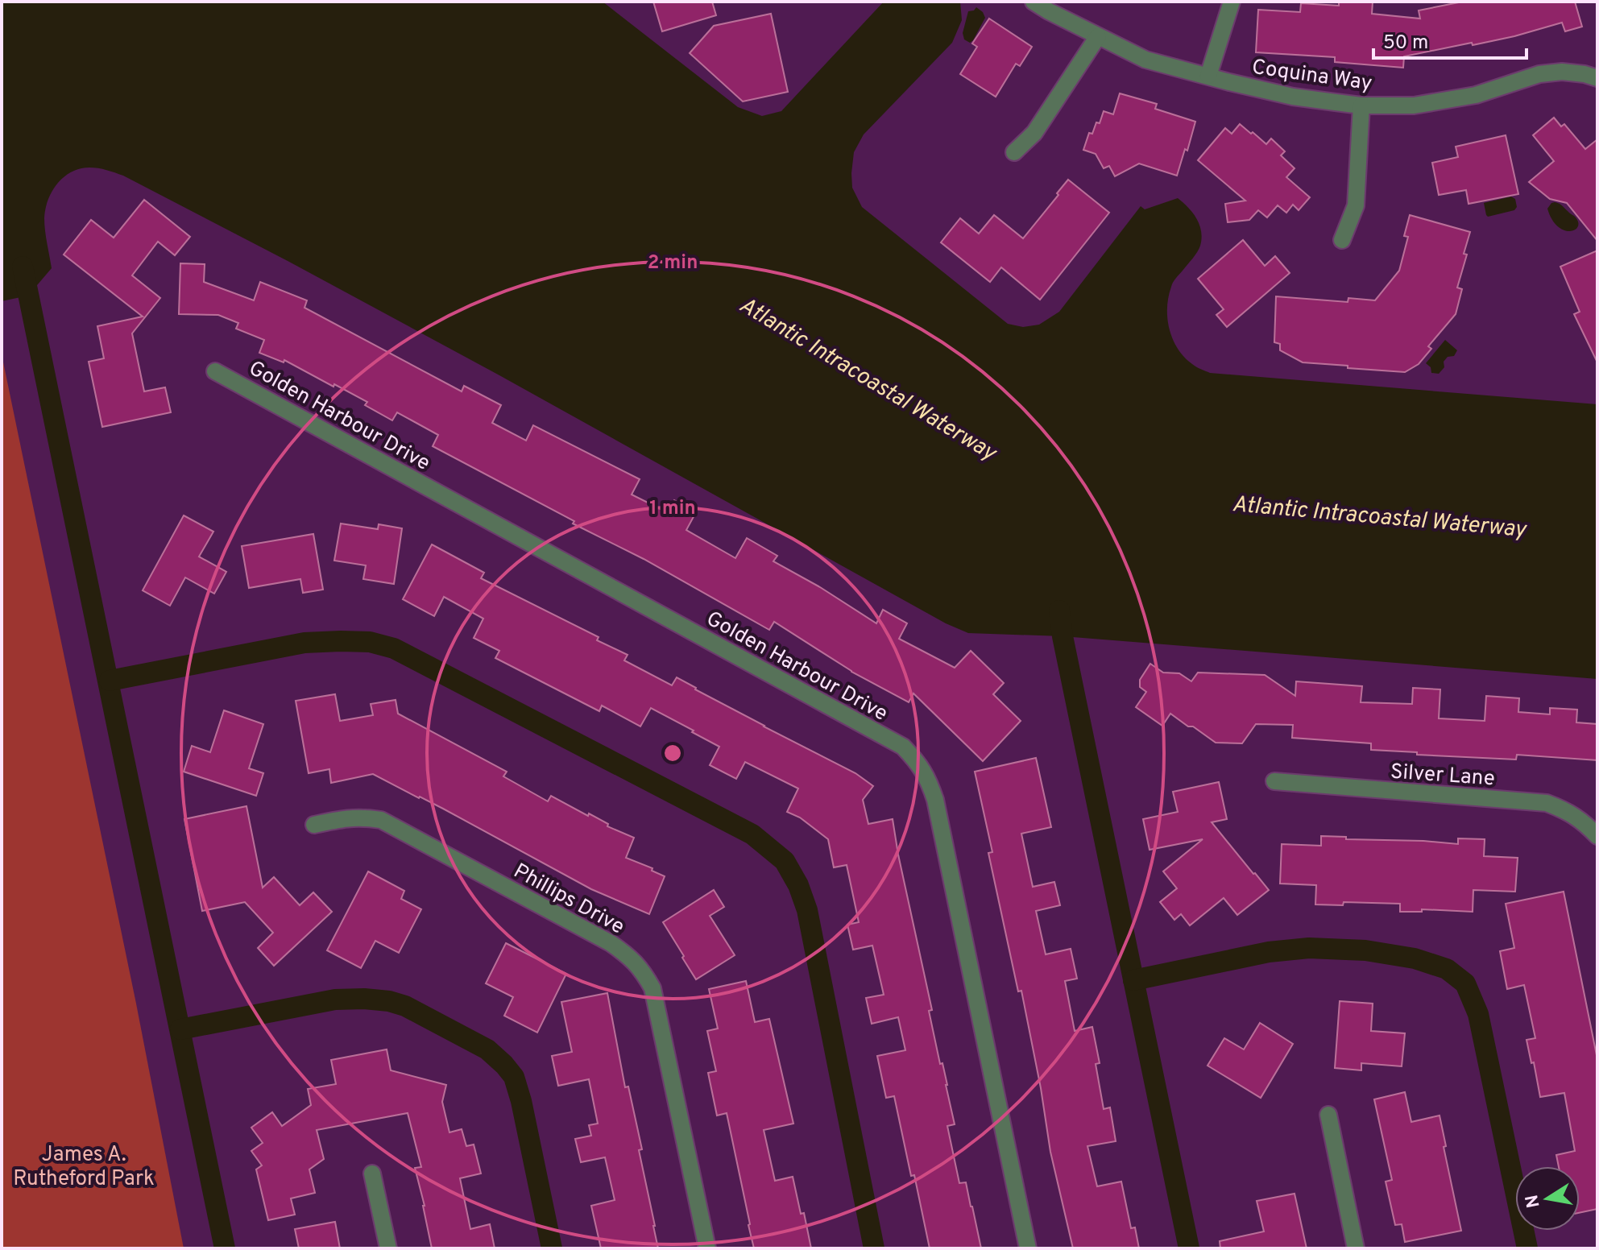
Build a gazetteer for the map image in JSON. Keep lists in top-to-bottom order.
{
  "streets": {
    "street": [
      "Coquina Way",
      "Golden Harbour Drive",
      "Silver Lane",
      "Phillips Drive"
    ]
  },
  "water": ["Atlantic Intracoastal Waterway"],
  "parks": ["James A. Rutheford Park"],
  "scale_bar": "50 m",
  "north": "left",
  "rings": ["2 min", "1 min"]
}
